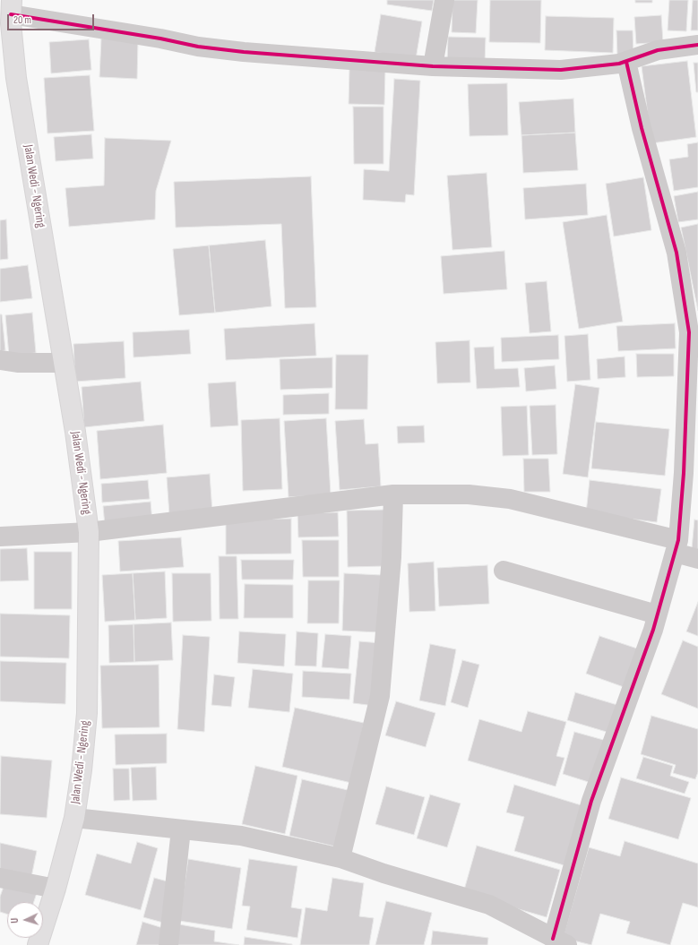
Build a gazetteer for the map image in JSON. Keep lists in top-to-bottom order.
{
  "streets": {
    "main road": ["Jalan Wedi - Ngering"]
  },
  "scale_bar": "20 m",
  "north": "left"
}
